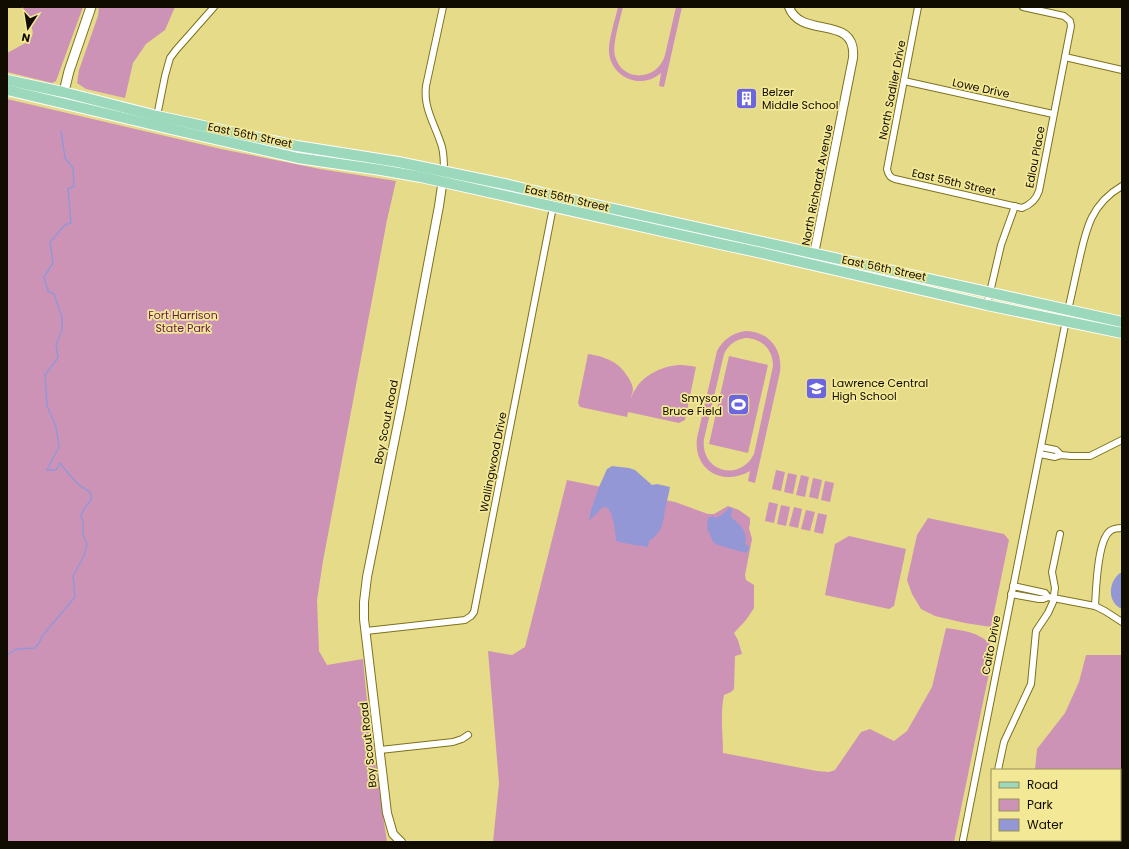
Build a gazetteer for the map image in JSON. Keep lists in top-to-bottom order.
{
  "streets": {
    "main road": ["East 56th Street"],
    "street": [
      "Lowe Drive",
      "North Sadlier Drive",
      "Edlou Place",
      "East 55th Street",
      "North Richardt Avenue",
      "Boy Scout Road",
      "Wallingwood Drive",
      "Caito Drive"
    ]
  },
  "crossings": [
    ["Lowe Drive", "North Sadlier Drive"],
    ["Lowe Drive", "Edlou Place"],
    ["North Sadlier Drive", "East 55th Street"],
    ["East 56th Street", "North Richardt Avenue"],
    ["East 56th Street", "Boy Scout Road"],
    ["East 56th Street", "Wallingwood Drive"],
    ["East 56th Street", "Caito Drive"],
    ["Edlou Place", "East 55th Street"],
    ["Boy Scout Road", "Wallingwood Drive"]
  ],
  "parks": ["Fort Harrison State Park"],
  "places": {
    "building": ["Belzer Middle School"],
    "school or university": ["Lawrence Central High School"],
    "sports": ["Smysor Bruce Field"]
  },
  "legend": ["Road", "Park", "Water"],
  "north": "bottom"
}
